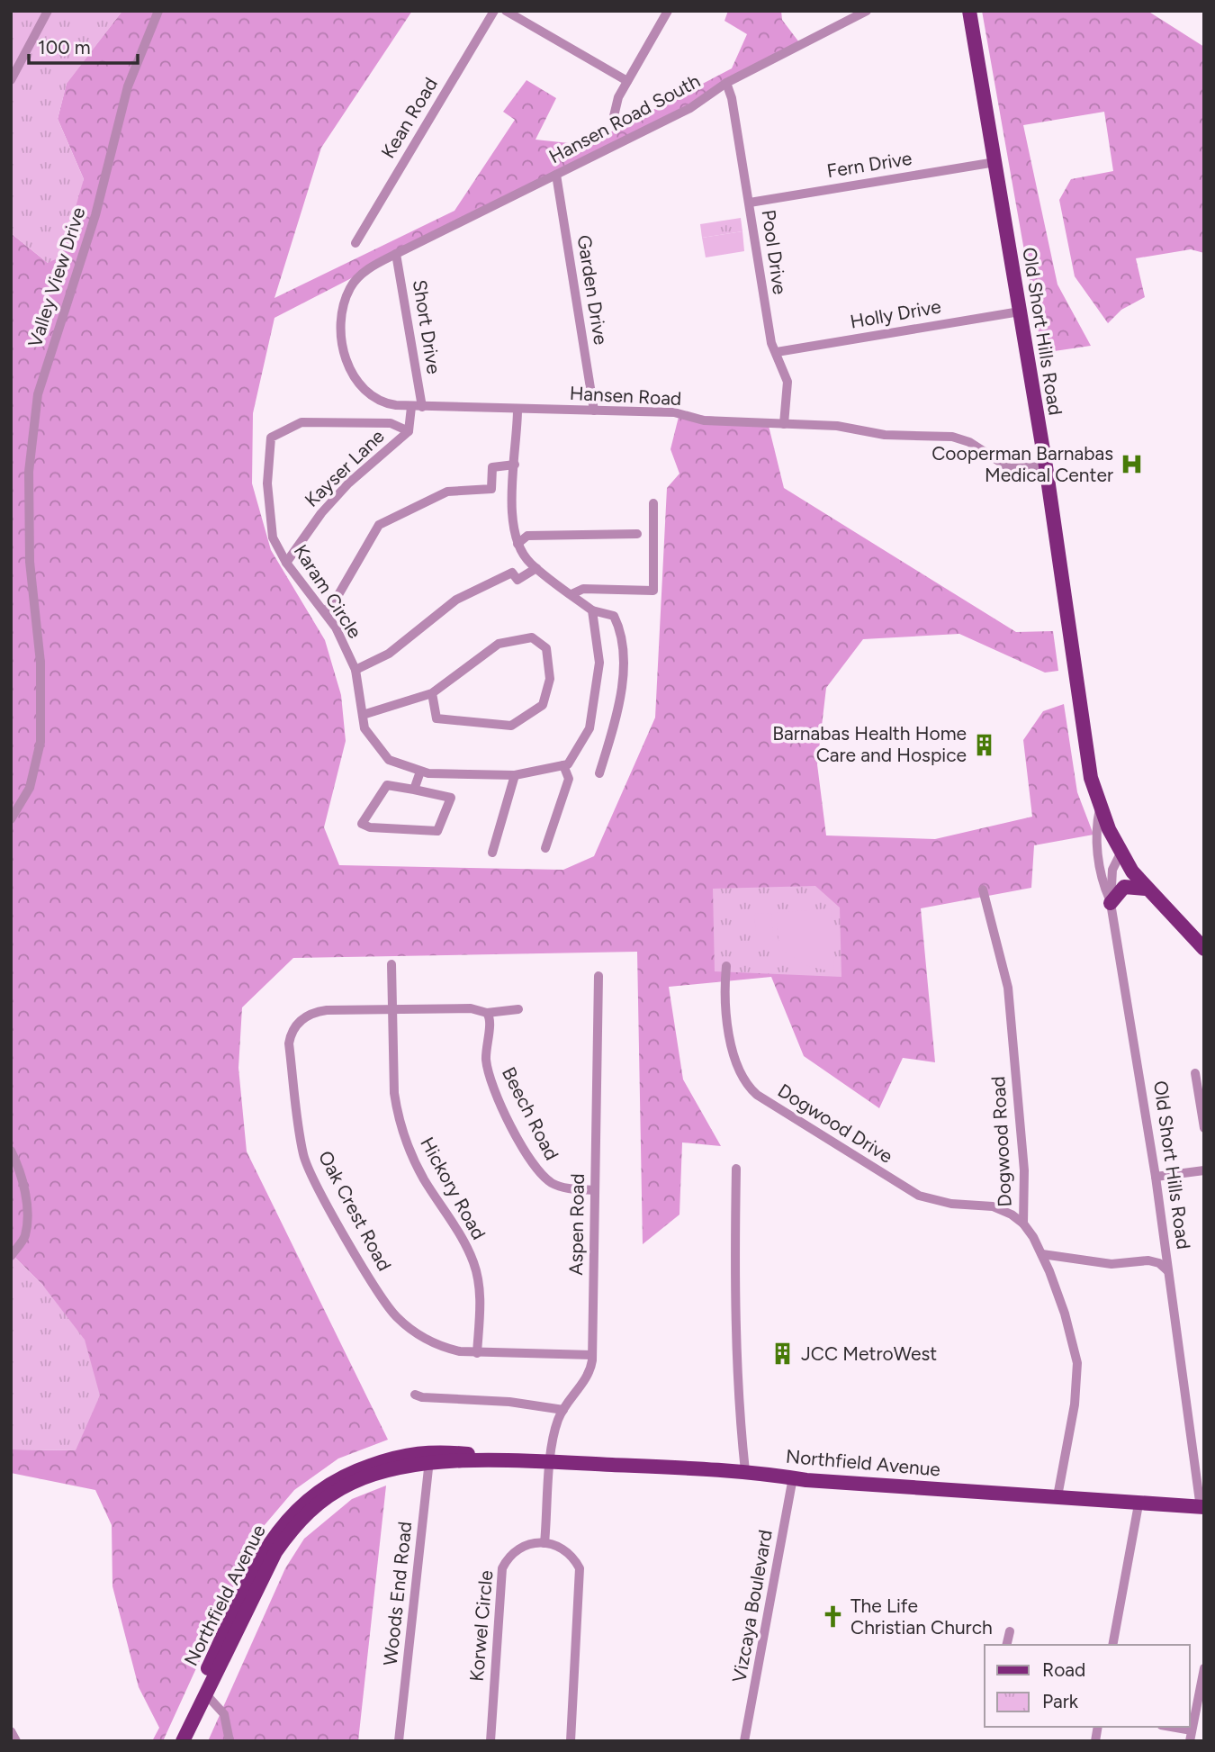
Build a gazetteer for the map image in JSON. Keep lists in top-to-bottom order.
{
  "streets": {
    "main road": ["Old Short Hills Road", "Northfield Avenue"],
    "street": [
      "Kean Road",
      "Hansen Road South",
      "Fern Drive",
      "Pool Drive",
      "Valley View Drive",
      "Garden Drive",
      "Holly Drive",
      "Short Drive",
      "Hansen Road",
      "Kayser Lane",
      "Karam Circle",
      "Beech Road",
      "Dogwood Drive",
      "Dogwood Road",
      "Hickory Road",
      "Oak Crest Road",
      "Aspen Road",
      "Woods End Road",
      "Vizcaya Boulevard",
      "Korwel Circle"
    ]
  },
  "crossings": [
    ["Hansen Road South", "Pool Drive"],
    ["Hansen Road South", "Garden Drive"],
    ["Hansen Road South", "Short Drive"],
    ["Hansen Road South", "Hansen Road"],
    ["Fern Drive", "Pool Drive"],
    ["Fern Drive", "Old Short Hills Road"],
    ["Pool Drive", "Holly Drive"],
    ["Pool Drive", "Hansen Road"],
    ["Garden Drive", "Hansen Road"],
    ["Holly Drive", "Old Short Hills Road"],
    ["Short Drive", "Hansen Road"],
    ["Old Short Hills Road", "Hansen Road"],
    ["Old Short Hills Road", "Northfield Avenue"],
    ["Kayser Lane", "Karam Circle"],
    ["Beech Road", "Oak Crest Road"],
    ["Beech Road", "Aspen Road"],
    ["Dogwood Drive", "Dogwood Road"],
    ["Dogwood Road", "Northfield Avenue"],
    ["Hickory Road", "Oak Crest Road"],
    ["Oak Crest Road", "Aspen Road"],
    ["Aspen Road", "Northfield Avenue"],
    ["Northfield Avenue", "Woods End Road"],
    ["Northfield Avenue", "Vizcaya Boulevard"]
  ],
  "places": {
    "hospital": ["Cooperman Barnabas Medical Center"],
    "building": ["Barnabas Health Home Care and Hospice", "JCC MetroWest"],
    "church": ["The Life Christian Church"]
  },
  "legend": ["Road", "Park"],
  "scale_bar": "100 m"
}
